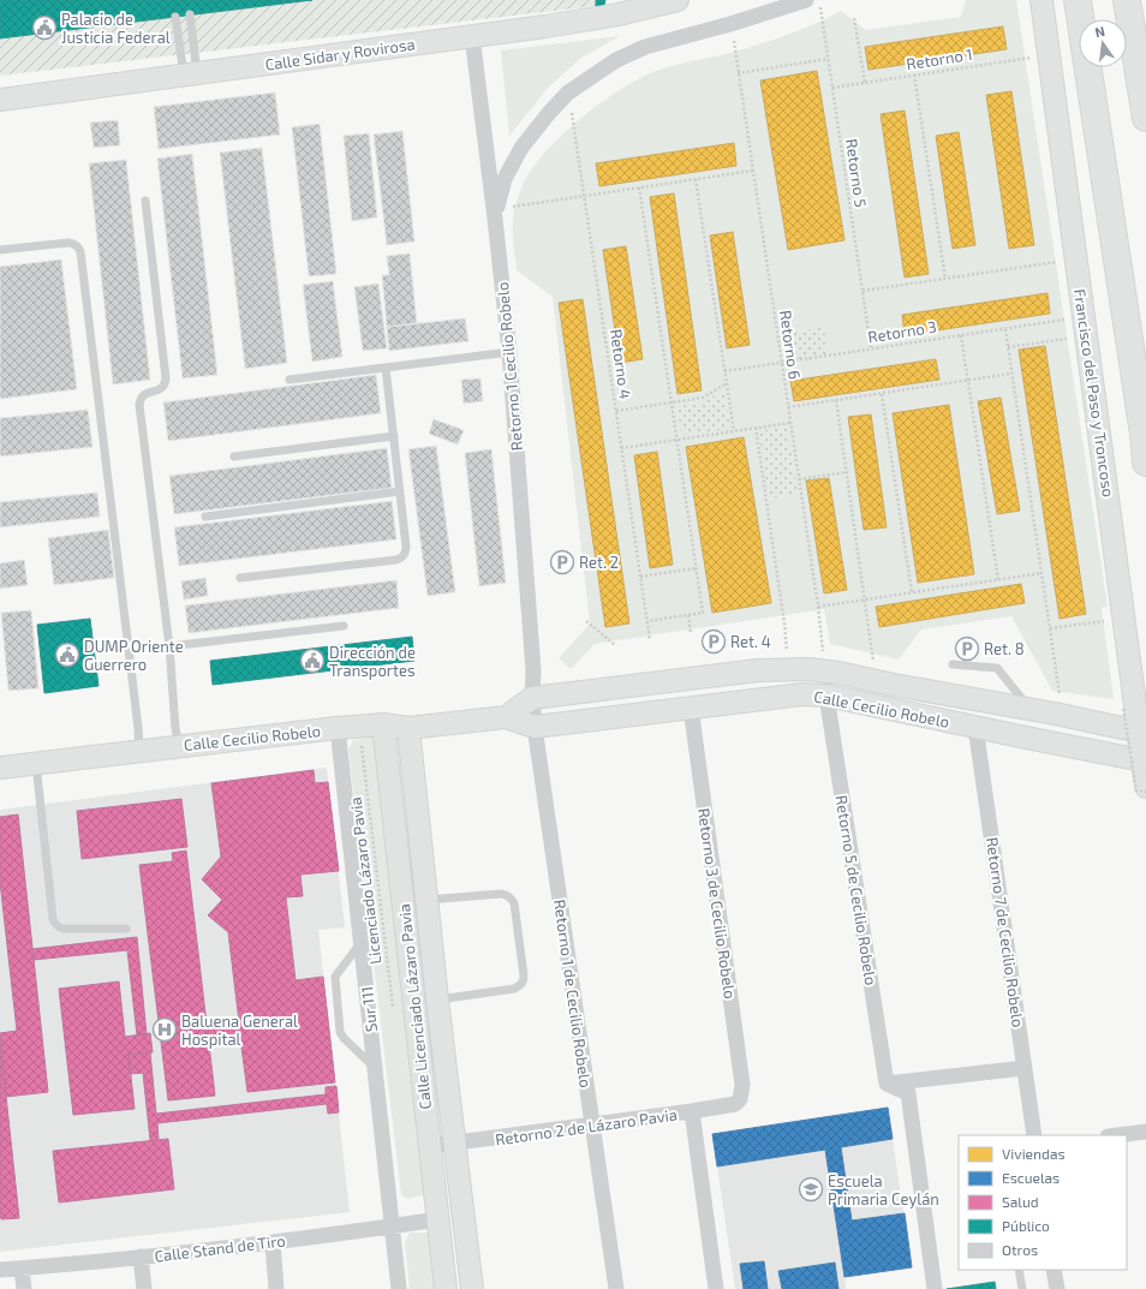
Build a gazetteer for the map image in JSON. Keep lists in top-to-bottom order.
{
  "streets": {
    "street": [
      "Calle Sidar y Rovirosa",
      "Retorno 1 Cecilio Robelo",
      "Francisco del Paso y Troncoso",
      "Calle Cecilio Robelo",
      "Retorno 5 de Cecilio Robelo",
      "Retorno 3 de Cecilio Robelo",
      "Retorno 7 de Cecilio Robelo",
      "Retorno 1 de Cecilio Robelo",
      "Calle Licenciado Lázaro Pavia",
      "Sur 111",
      "Retorno 2 de Lázaro Pavia",
      "Calle Stand de Tiro"
    ],
    "path": [
      "Retorno 1",
      "Retorno 5",
      "Retorno 3",
      "Retorno 6",
      "Retorno 4",
      "Licenciado Lázaro Pavia"
    ]
  },
  "crossings": [
    ["Calle Sidar y Rovirosa", "Retorno 1 Cecilio Robelo"],
    ["Retorno 1", "Retorno 5"],
    ["Retorno 1", "Francisco del Paso y Troncoso"],
    ["Retorno 5", "Retorno 3"],
    ["Retorno 3", "Retorno 6"],
    ["Retorno 3", "Francisco del Paso y Troncoso"],
    ["Retorno 6", "Calle Cecilio Robelo"],
    ["Retorno 1 Cecilio Robelo", "Calle Cecilio Robelo"],
    ["Retorno 1 Cecilio Robelo", "Retorno 1 de Cecilio Robelo"],
    ["Francisco del Paso y Troncoso", "Calle Cecilio Robelo"],
    ["Calle Cecilio Robelo", "Licenciado Lázaro Pavia"],
    ["Calle Cecilio Robelo", "Retorno 5 de Cecilio Robelo"],
    ["Calle Cecilio Robelo", "Retorno 3 de Cecilio Robelo"],
    ["Calle Cecilio Robelo", "Retorno 7 de Cecilio Robelo"],
    ["Calle Cecilio Robelo", "Retorno 1 de Cecilio Robelo"],
    ["Calle Cecilio Robelo", "Calle Licenciado Lázaro Pavia"],
    ["Calle Cecilio Robelo", "Sur 111"],
    ["Retorno 3 de Cecilio Robelo", "Retorno 2 de Lázaro Pavia"],
    ["Retorno 1 de Cecilio Robelo", "Retorno 2 de Lázaro Pavia"],
    ["Calle Licenciado Lázaro Pavia", "Retorno 2 de Lázaro Pavia"],
    ["Calle Licenciado Lázaro Pavia", "Calle Stand de Tiro"],
    ["Sur 111", "Calle Stand de Tiro"]
  ],
  "places": {
    "public building": ["Palacio de Justicia Federal", "DUMP Oriente Guerrero", "Dirección de Transportes"],
    "parking": ["Ret. 2", "Ret. 4", "Ret. 8"],
    "hospital": ["Baluena General Hospital"],
    "school or university": ["Escuela Primaria Ceylán"]
  },
  "legend": [
    "Viviendas",
    "Escuelas",
    "Salud",
    "Público",
    "Otros"
  ],
  "north": "top"
}
